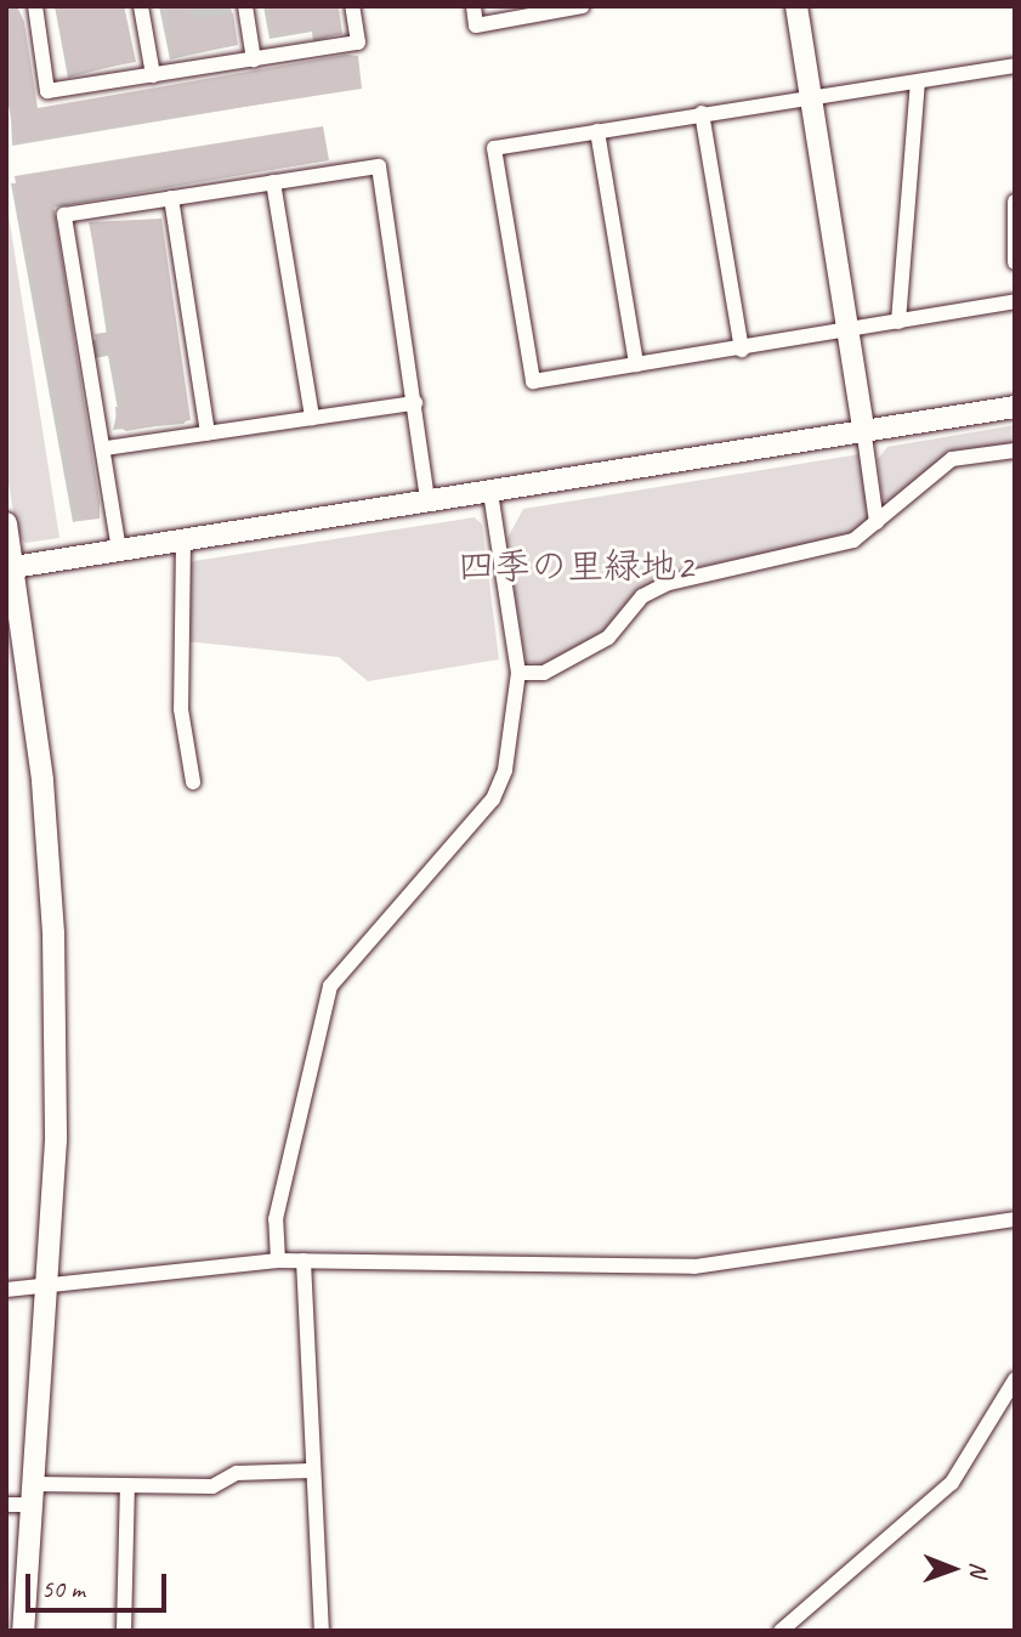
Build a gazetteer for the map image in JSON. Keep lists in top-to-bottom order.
{
  "parks": ["四季の里緑地2"],
  "scale_bar": "50 m",
  "north": "right"
}
